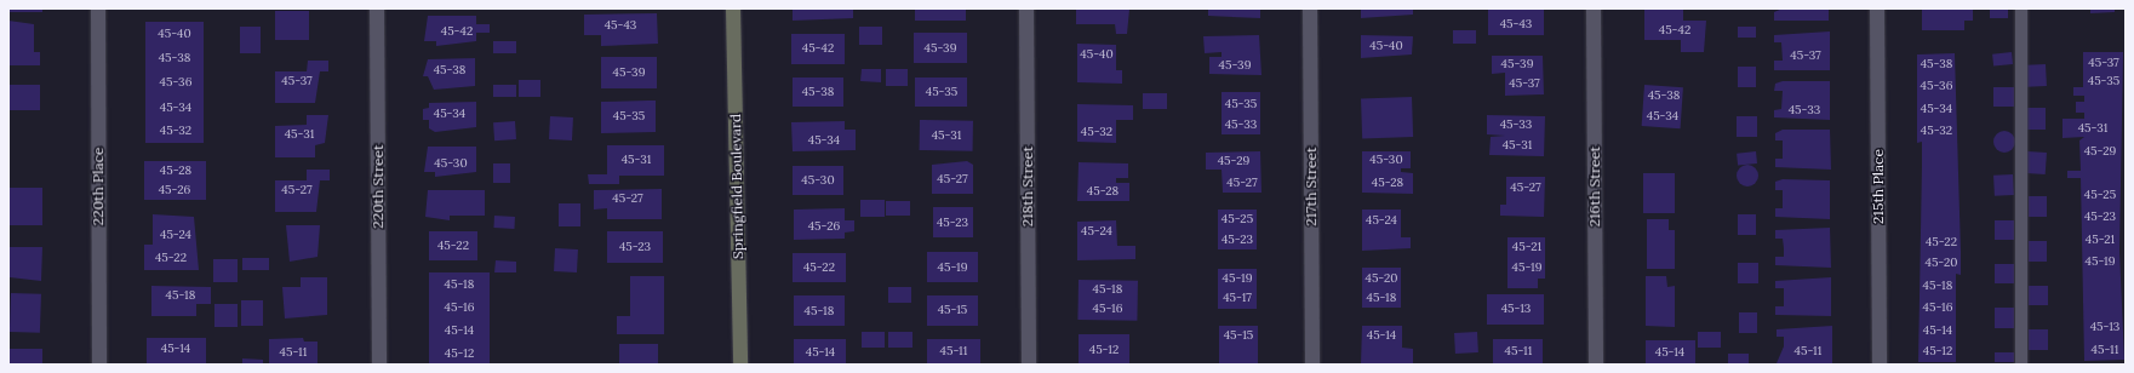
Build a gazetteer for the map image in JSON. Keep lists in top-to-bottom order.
{
  "streets": {
    "main road": ["Springfield Boulevard"],
    "street": [
      "220th Place",
      "220th Street",
      "218th Street",
      "217th Street",
      "216th Street",
      "215th Place"
    ]
  },
  "house_numbers": [
    "45-43",
    "45-43",
    "45-42",
    "45-42",
    "45-40",
    "45-40",
    "45-42",
    "45-39",
    "45-40",
    "45-37",
    "45-38",
    "45-37",
    "45-39",
    "45-38",
    "45-39",
    "45-38",
    "45-39",
    "45-37",
    "45-35",
    "45-36",
    "45-37",
    "45-36",
    "45-38",
    "45-35",
    "45-38",
    "45-35",
    "45-34",
    "45-34",
    "45-33",
    "45-34",
    "45-35",
    "45-34",
    "45-33",
    "45-33",
    "45-31",
    "45-32",
    "45-32",
    "45-32",
    "45-31",
    "45-31",
    "45-34",
    "45-31",
    "45-29",
    "45-31",
    "45-30",
    "45-29",
    "45-30",
    "45-28",
    "45-27",
    "45-30",
    "45-27",
    "45-28",
    "45-27",
    "45-26",
    "45-27",
    "45-28",
    "45-25",
    "45-27",
    "45-23",
    "45-25",
    "45-24",
    "45-23",
    "45-26",
    "45-24",
    "45-24",
    "45-23",
    "45-21",
    "45-22",
    "45-22",
    "45-23",
    "45-21",
    "45-22",
    "45-19",
    "45-20",
    "45-22",
    "45-19",
    "45-19",
    "45-19",
    "45-20",
    "45-18",
    "45-18",
    "45-18",
    "45-18",
    "45-17",
    "45-18",
    "45-16",
    "45-16",
    "45-16",
    "45-13",
    "45-15",
    "45-18",
    "45-13",
    "45-14",
    "45-14",
    "45-15",
    "45-14",
    "45-14",
    "45-12",
    "45-11",
    "45-11",
    "45-11",
    "45-11",
    "45-12",
    "45-11",
    "45-14",
    "45-14",
    "45-12"
  ]
}
